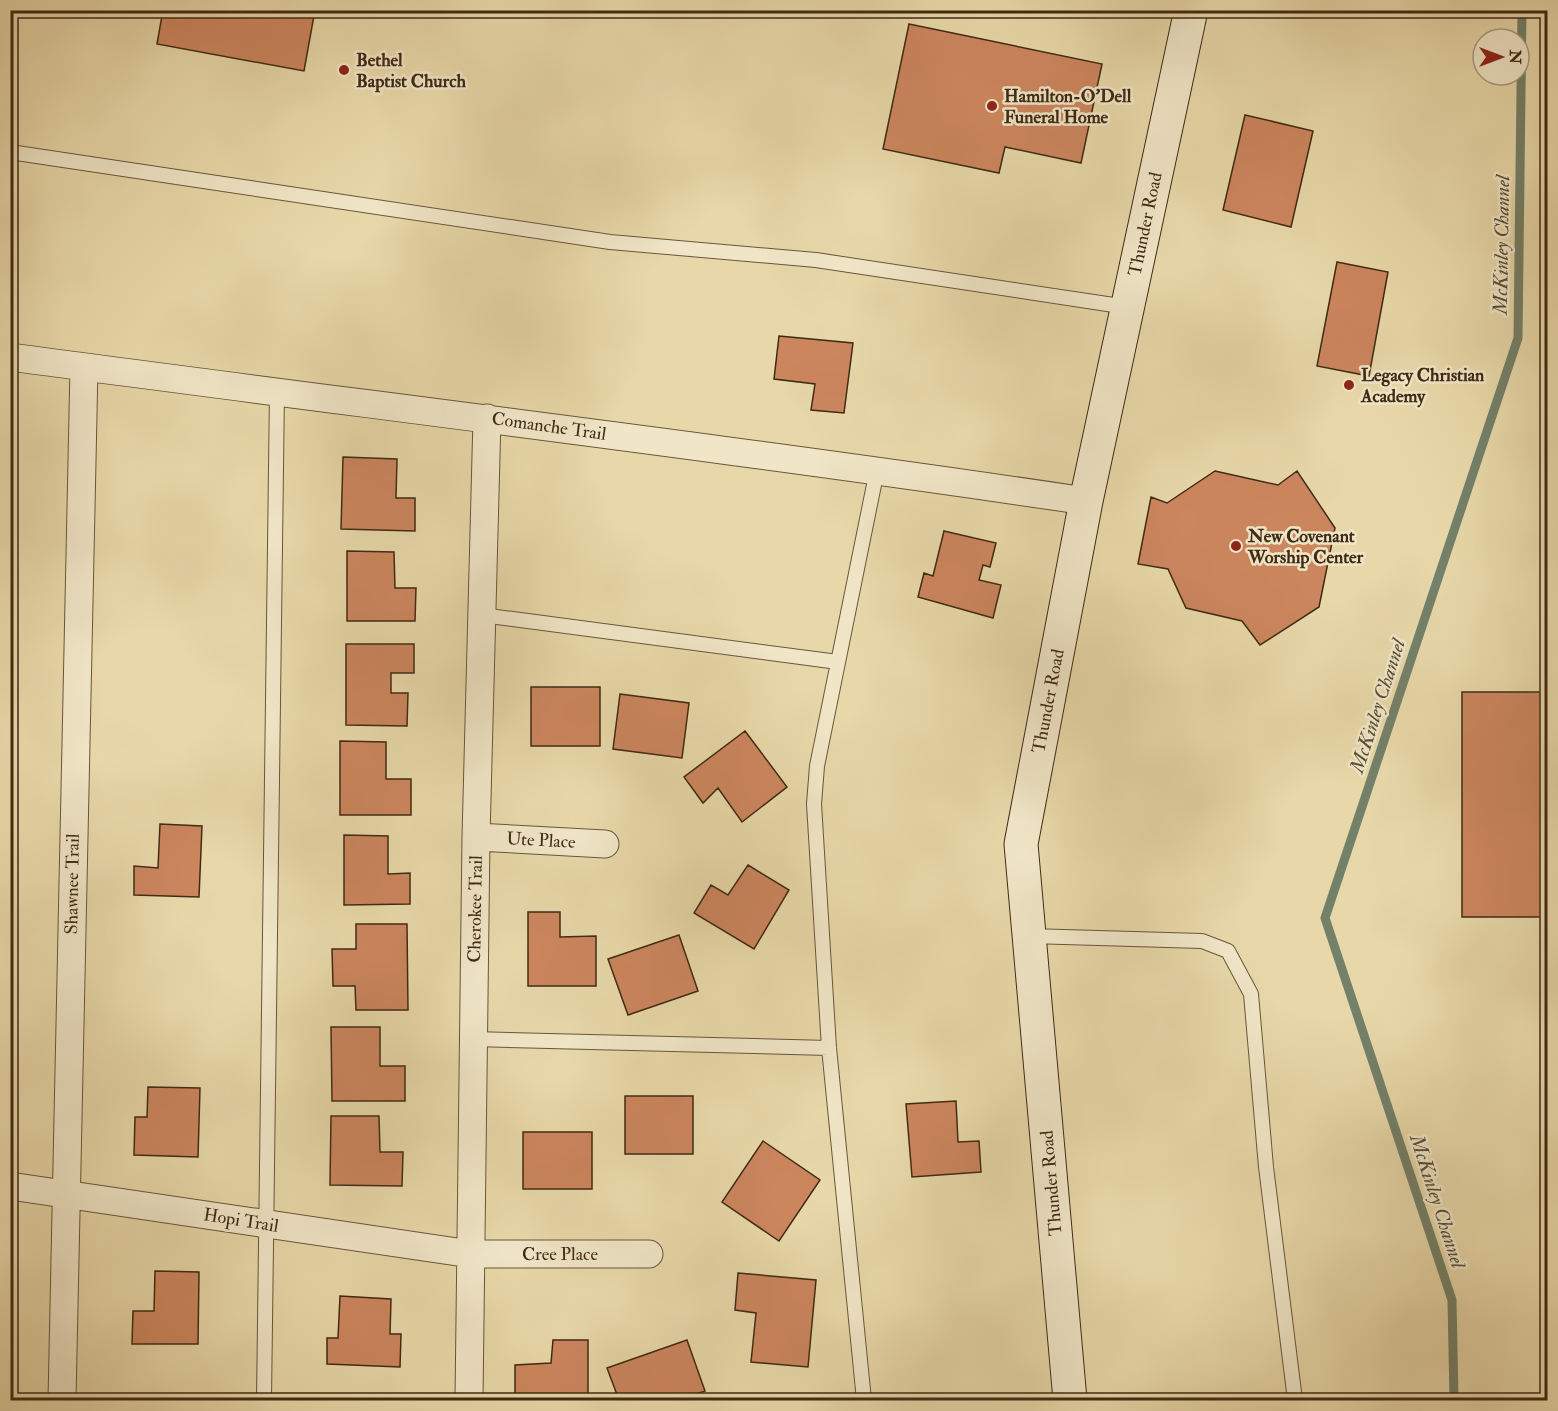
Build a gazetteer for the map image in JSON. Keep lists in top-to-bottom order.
{
  "streets": {
    "street": [
      "Thunder Road",
      "Comanche Trail",
      "Ute Place",
      "Shawnee Trail",
      "Cherokee Trail",
      "Hopi Trail",
      "Cree Place"
    ]
  },
  "crossings": [
    ["Thunder Road", "Comanche Trail"],
    ["Comanche Trail", "Shawnee Trail"],
    ["Comanche Trail", "Cherokee Trail"],
    ["Ute Place", "Cherokee Trail"],
    ["Shawnee Trail", "Hopi Trail"],
    ["Cherokee Trail", "Hopi Trail"],
    ["Cherokee Trail", "Cree Place"],
    ["Hopi Trail", "Cree Place"]
  ],
  "water": ["McKinley Channel"],
  "places": [
    "Bethel Baptist Church",
    "Hamilton-O'Dell Funeral Home",
    "Legacy Christian Academy",
    "New Covenant Worship Center"
  ],
  "north": "right"
}
